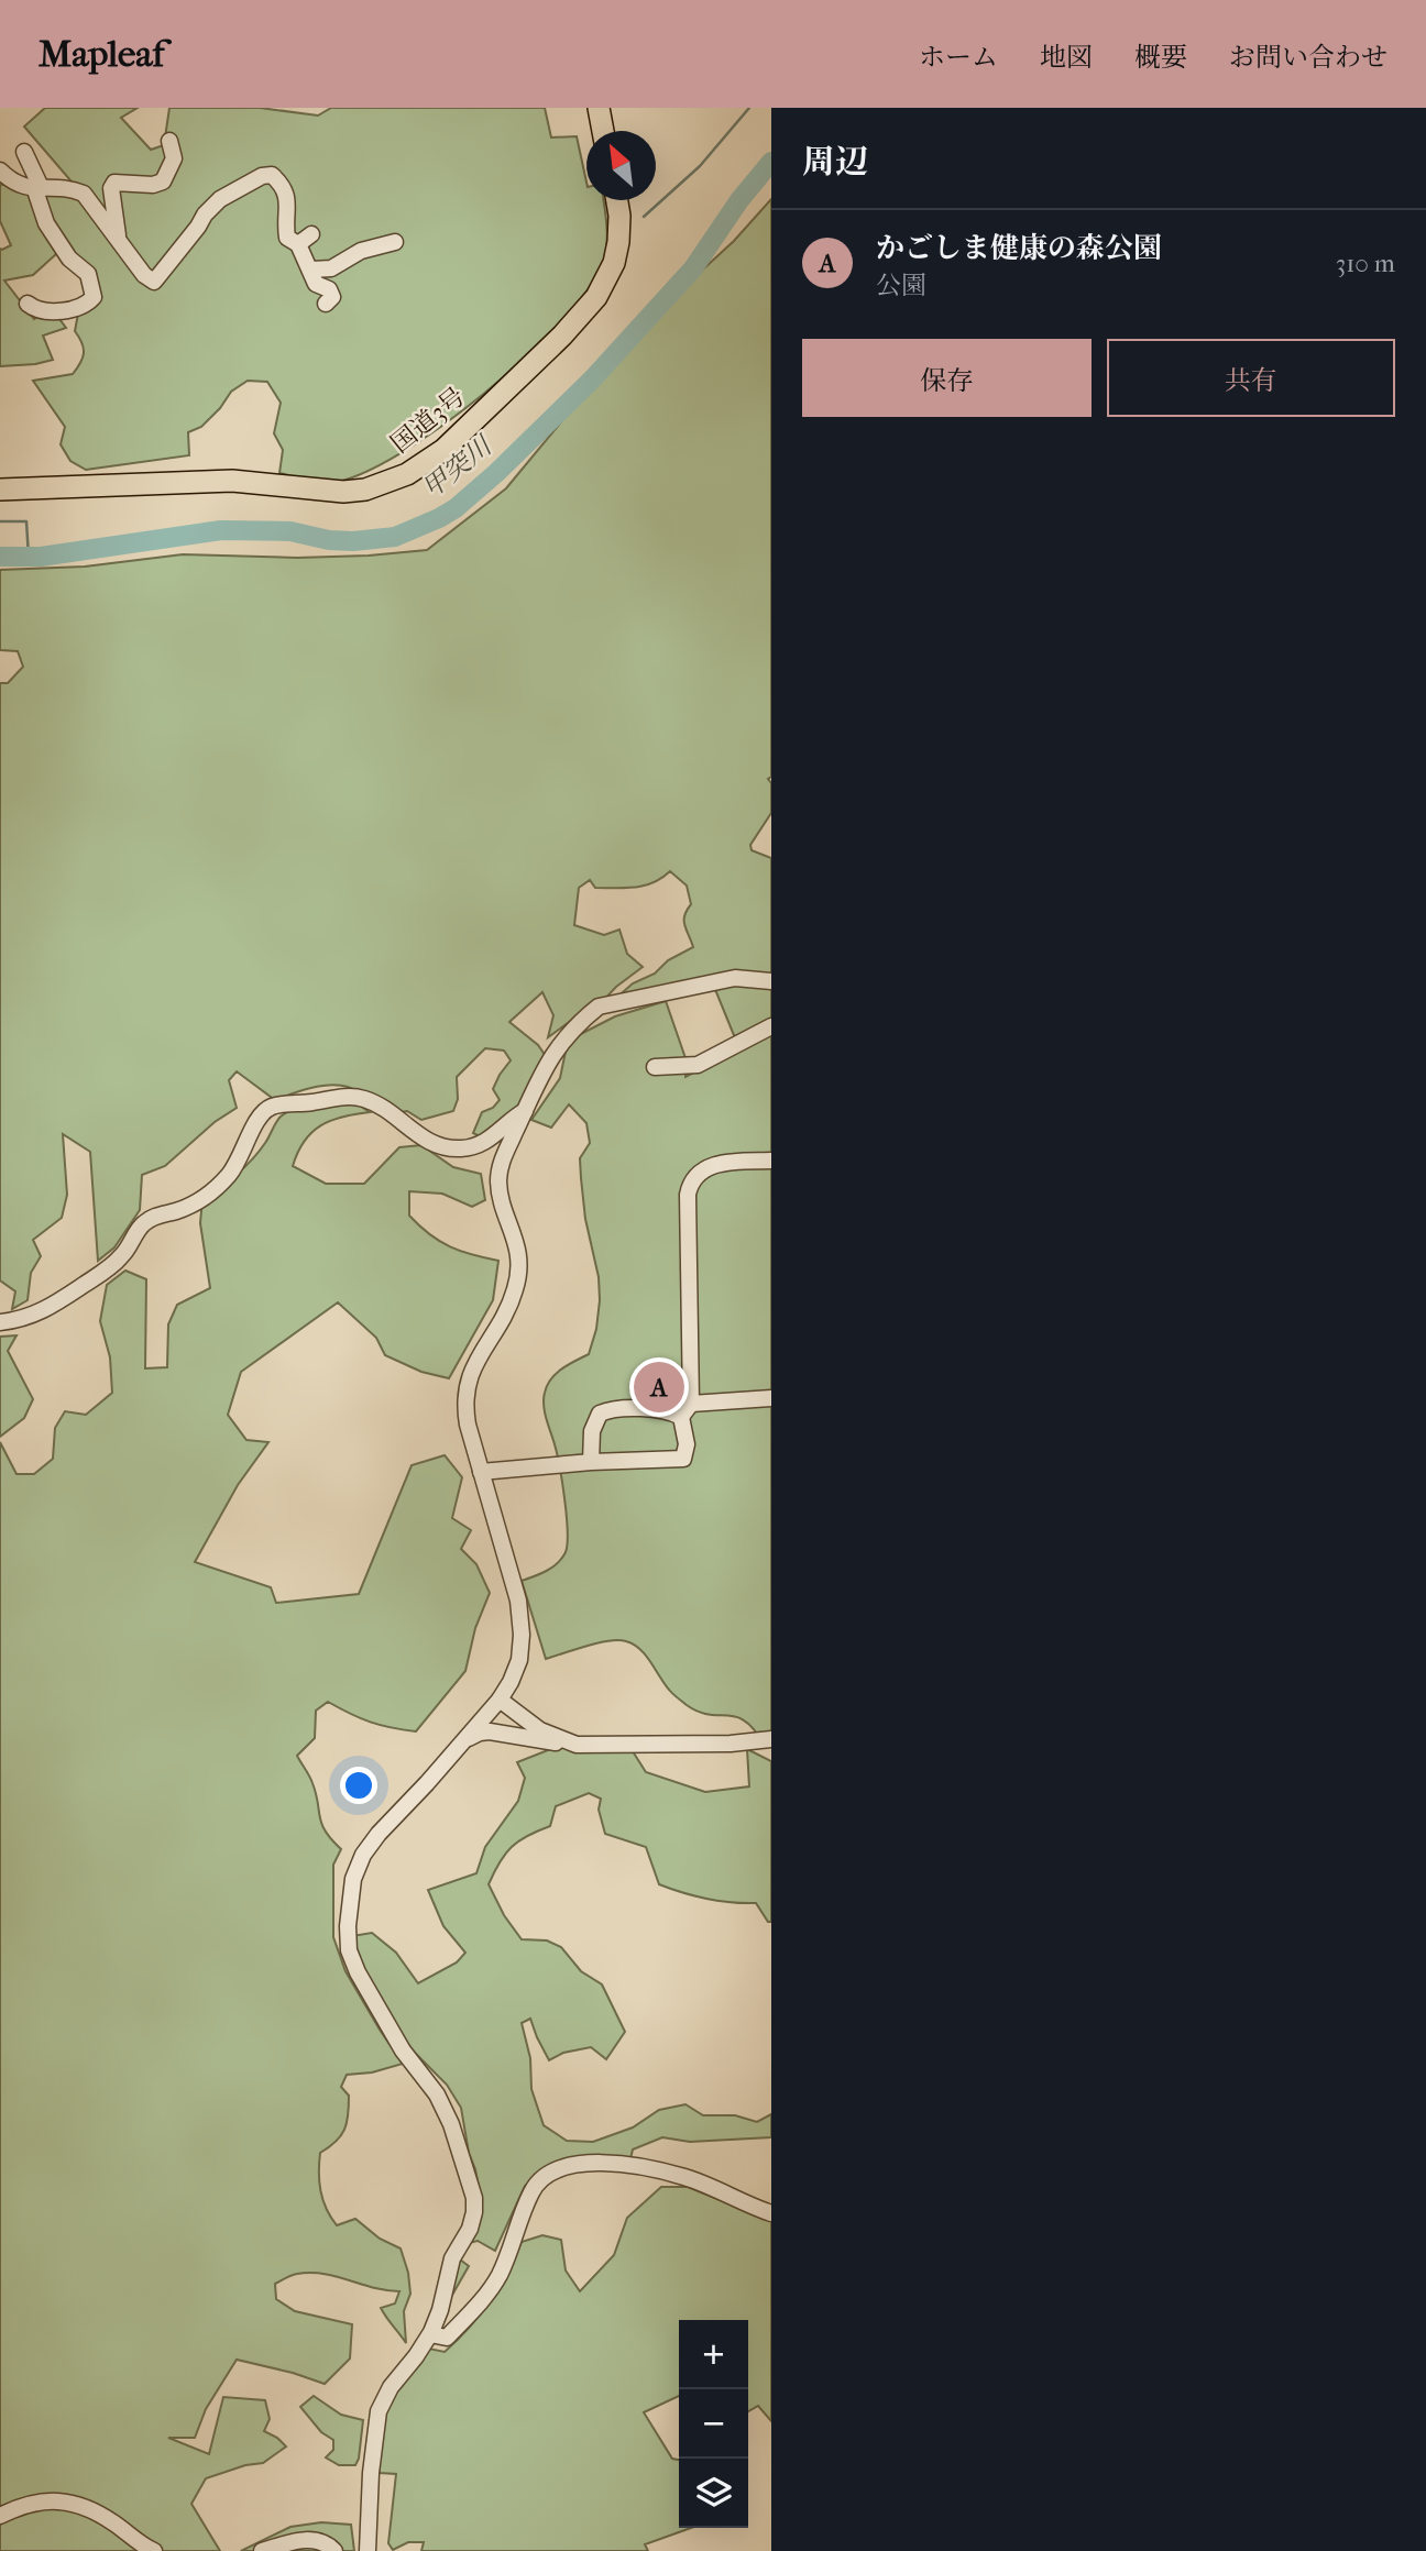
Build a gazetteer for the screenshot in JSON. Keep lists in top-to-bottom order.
{
  "streets": {
    "highway": ["国道3号"]
  },
  "water": ["甲突川"],
  "north": "top left",
  "page": {
    "header": "Mapleaf",
    "nav": [
      "ホーム",
      "地図",
      "概要",
      "お問い合わせ"
    ],
    "heading": "周辺",
    "list": [
      {
        "mark": "A",
        "name": "かごしま健康の森公園",
        "note": "公園",
        "value": "310 m"
      }
    ],
    "buttons": ["保存", "共有"],
    "pins": "A",
    "map_buttons": ["+", "−"]
  }
}
